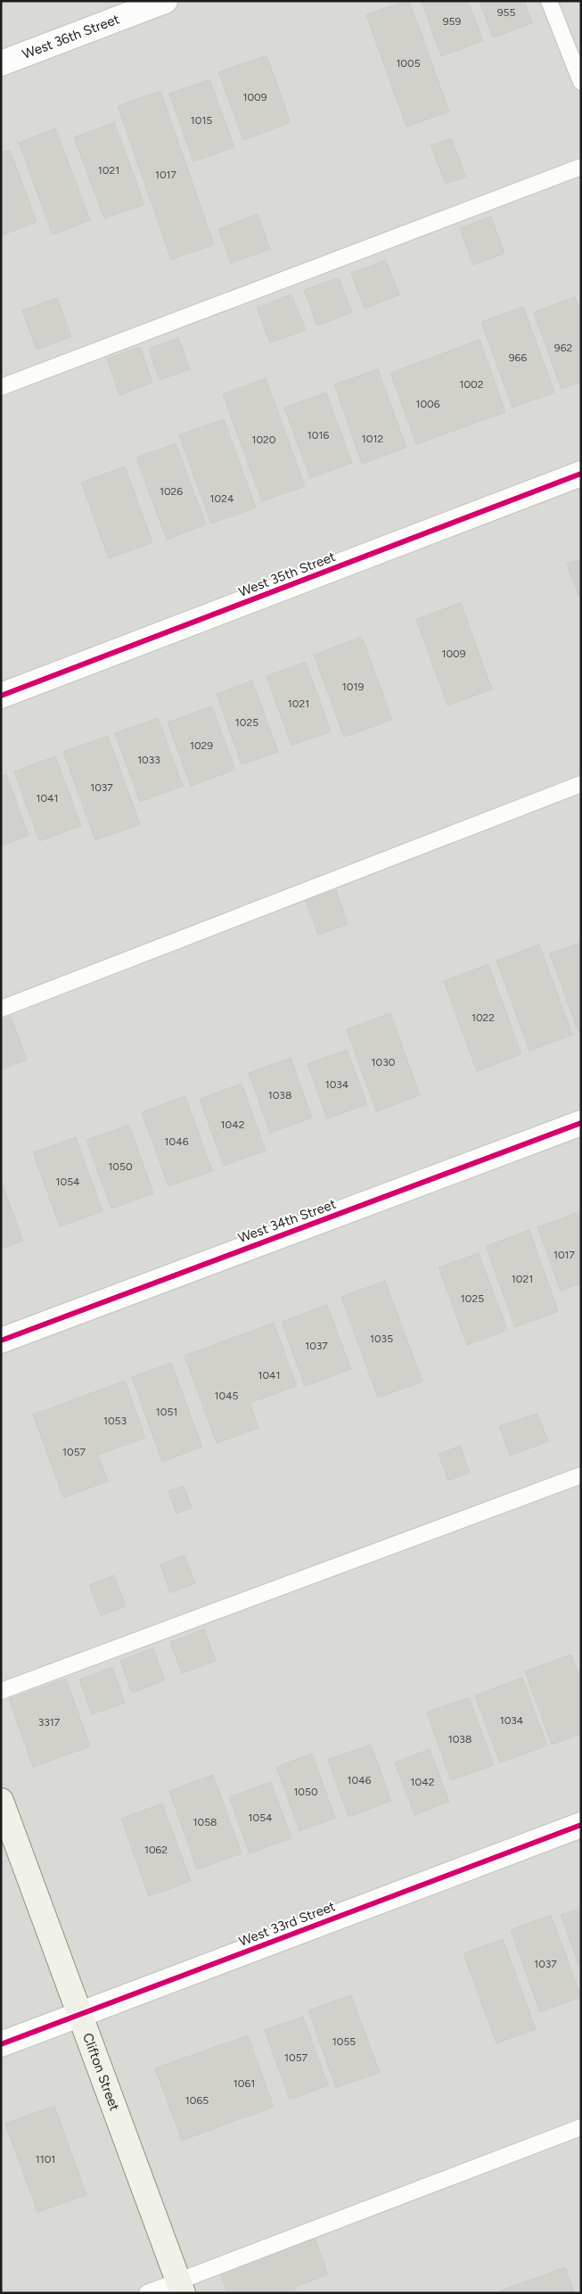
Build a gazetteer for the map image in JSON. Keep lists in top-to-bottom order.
{
  "streets": {
    "street": [
      "West 36th Street",
      "West 35th Street",
      "West 34th Street",
      "West 33rd Street",
      "Clifton Street"
    ]
  },
  "crossings": [
    ["West 33rd Street", "Clifton Street"]
  ],
  "house_numbers": [
    "955",
    "959",
    "1005",
    "1009",
    "1015",
    "1021",
    "1017",
    "962",
    "966",
    "1002",
    "1006",
    "1016",
    "1012",
    "1020",
    "1026",
    "1024",
    "1009",
    "1019",
    "1021",
    "1025",
    "1029",
    "1033",
    "1037",
    "1041",
    "1022",
    "1030",
    "1034",
    "1038",
    "1042",
    "1046",
    "1050",
    "1054",
    "1017",
    "1021",
    "1025",
    "1035",
    "1037",
    "1041",
    "1045",
    "1051",
    "1053",
    "1057",
    "1034",
    "3317",
    "1038",
    "1046",
    "1042",
    "1050",
    "1054",
    "1058",
    "1062",
    "1037",
    "1055",
    "1057",
    "1061",
    "1065",
    "1101"
  ]
}
